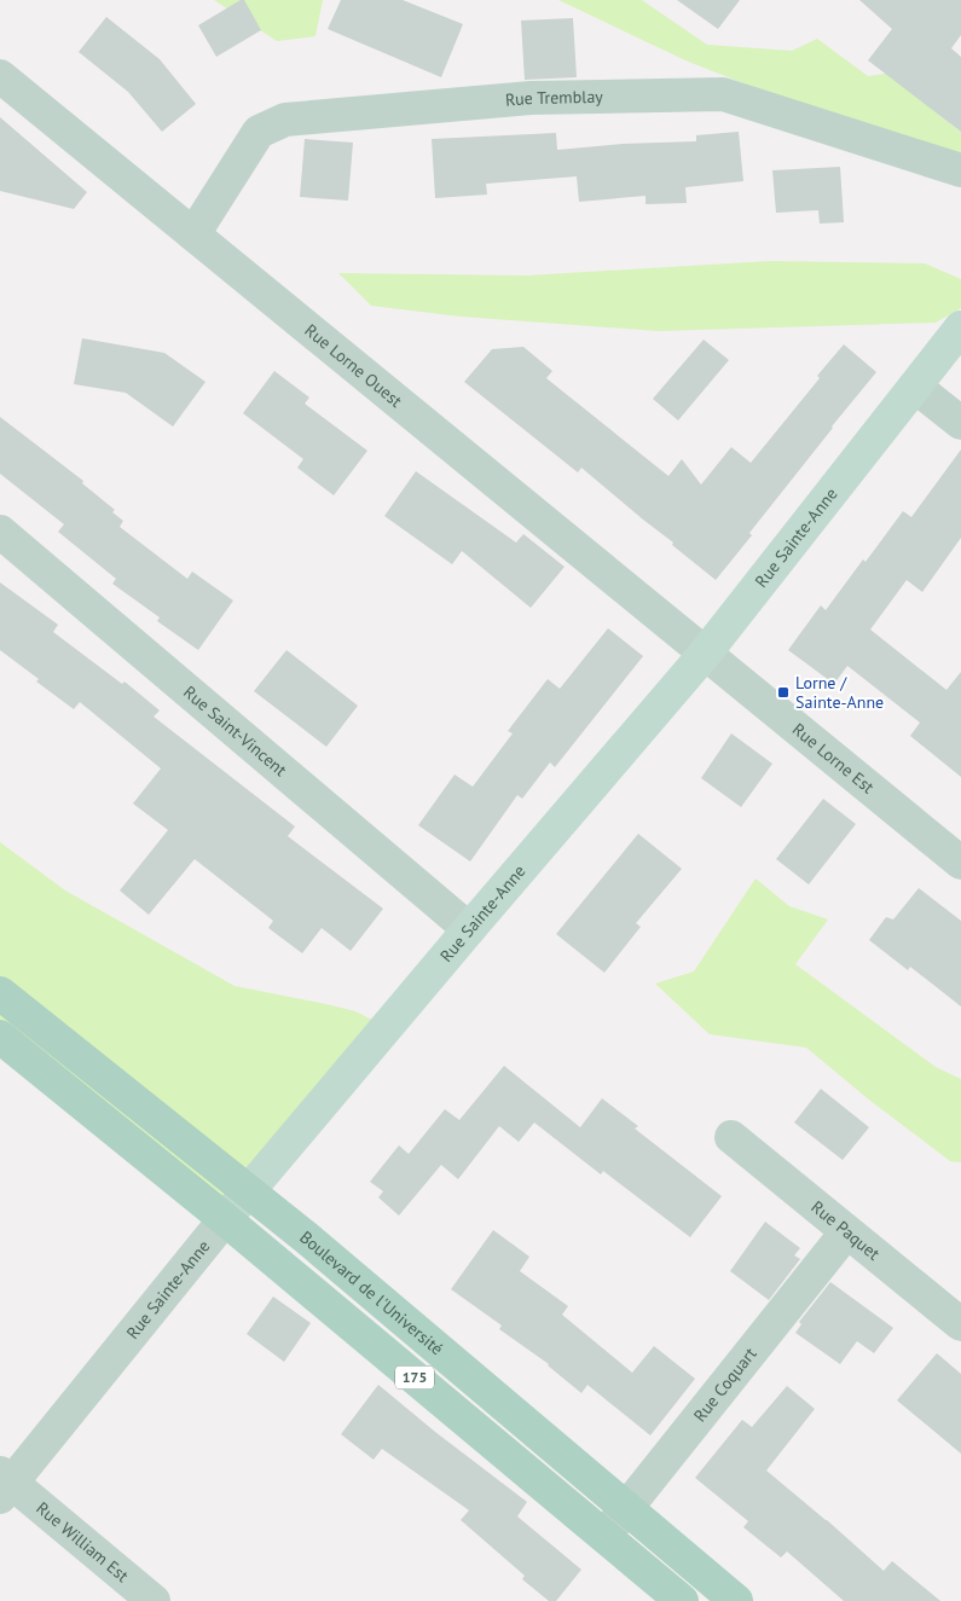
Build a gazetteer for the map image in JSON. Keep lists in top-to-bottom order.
{
  "streets": {
    "main road": ["Boulevard de l'Université", "175"],
    "street": [
      "Rue Tremblay",
      "Rue Lorne Ouest",
      "Rue Sainte-Anne",
      "Rue Saint-Vincent",
      "Rue Lorne Est",
      "Rue Paquet",
      "Rue Coquart",
      "Rue William Est"
    ]
  },
  "crossings": [
    ["Rue Tremblay", "Rue Lorne Ouest"],
    ["Rue Lorne Ouest", "Rue Sainte-Anne"],
    ["Rue Lorne Ouest", "Rue Lorne Est"],
    ["Rue Sainte-Anne", "Rue Saint-Vincent"],
    ["Rue Sainte-Anne", "Rue Lorne Est"],
    ["Rue Sainte-Anne", "Boulevard de l'Université"],
    ["Rue Sainte-Anne", "175"],
    ["Rue Sainte-Anne", "Rue William Est"],
    ["Rue Paquet", "Rue Coquart"],
    ["Boulevard de l'Université", "Rue Coquart"],
    ["175", "Rue Coquart"]
  ],
  "places": {
    "transit": ["Lorne / Sainte-Anne"]
  }
}
